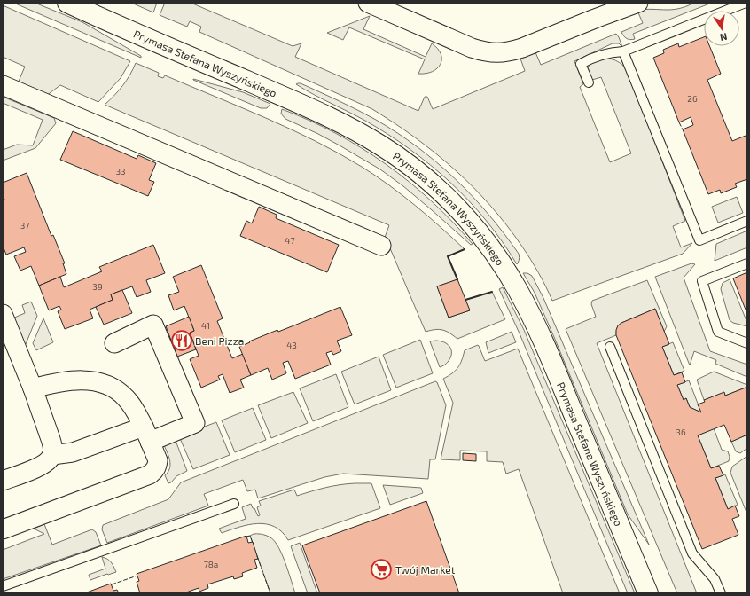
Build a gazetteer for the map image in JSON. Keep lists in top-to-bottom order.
{
  "streets": {
    "street": ["Prymasa Stefana Wyszyńskiego"]
  },
  "places": {
    "restaurant": ["Beni Pizza"],
    "supermarket": ["Twój Market"]
  },
  "house_numbers": [
    "26",
    "33",
    "37",
    "47",
    "39",
    "41",
    "43",
    "36",
    "78a"
  ],
  "north": "bottom"
}
